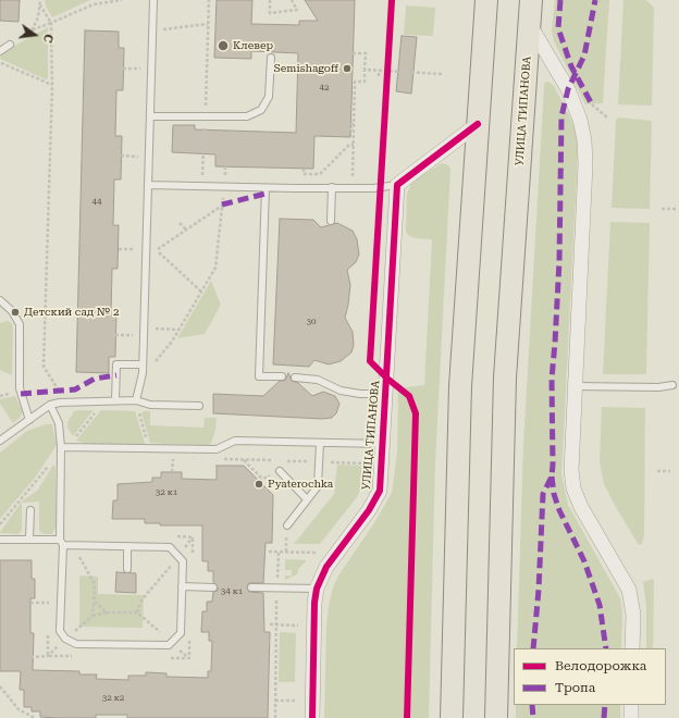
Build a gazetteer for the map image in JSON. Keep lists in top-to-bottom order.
{
  "streets": {
    "main road": ["УЛИЦА ТИПАНОВА"]
  },
  "places": [
    "Клевер",
    "Semishagoff",
    "Детский сад № 2",
    "Pyaterochka"
  ],
  "house_numbers": [
    "42",
    "44",
    "30",
    "32 к1",
    "34 к1",
    "32 к2"
  ],
  "legend": ["Велодорожка", "Тропа"],
  "north": "right"
}
